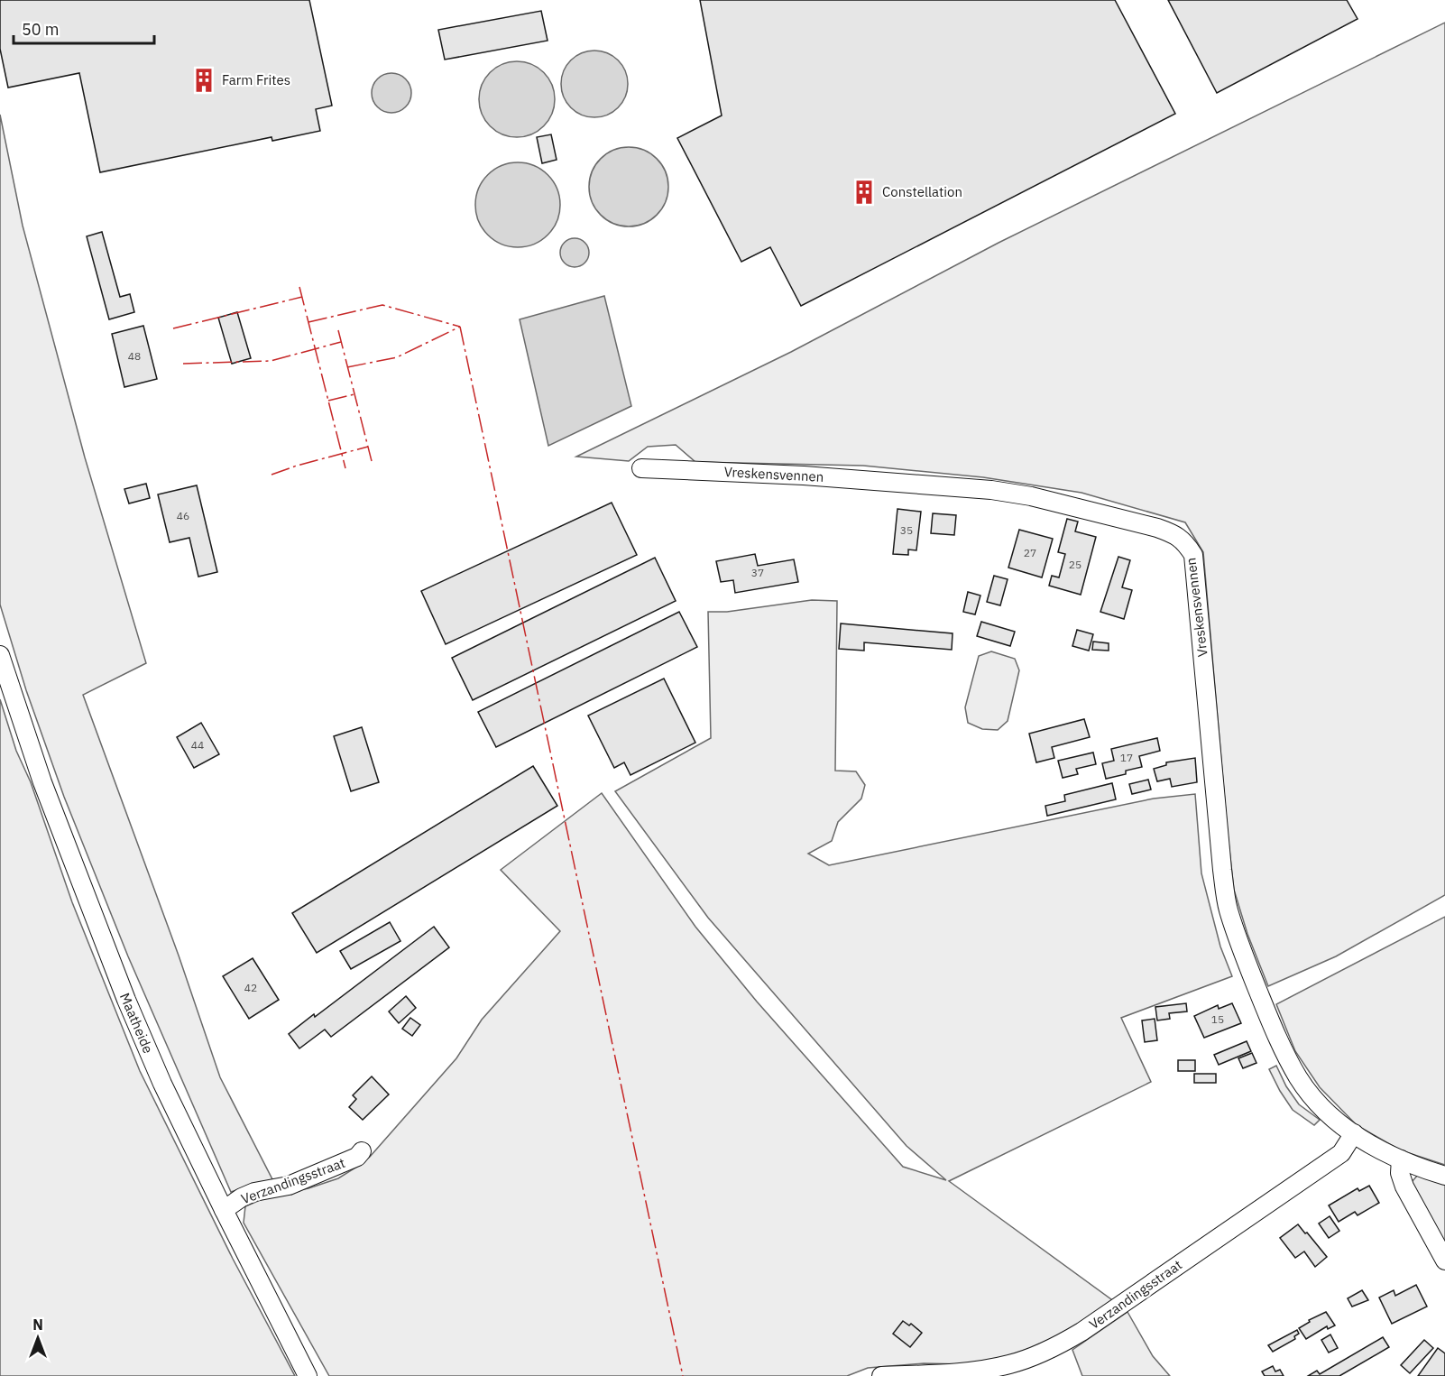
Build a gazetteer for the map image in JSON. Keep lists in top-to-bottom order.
{
  "streets": {
    "street": ["Vreskensvennen", "Maatheide", "Verzandingsstraat"]
  },
  "crossings": [
    ["Vreskensvennen", "Verzandingsstraat"],
    ["Maatheide", "Verzandingsstraat"]
  ],
  "places": {
    "building": ["Farm Frites", "Constellation"]
  },
  "house_numbers": [
    "48",
    "46",
    "35",
    "27",
    "25",
    "37",
    "44",
    "17",
    "42",
    "15"
  ],
  "scale_bar": "50 m",
  "north": "top"
}
